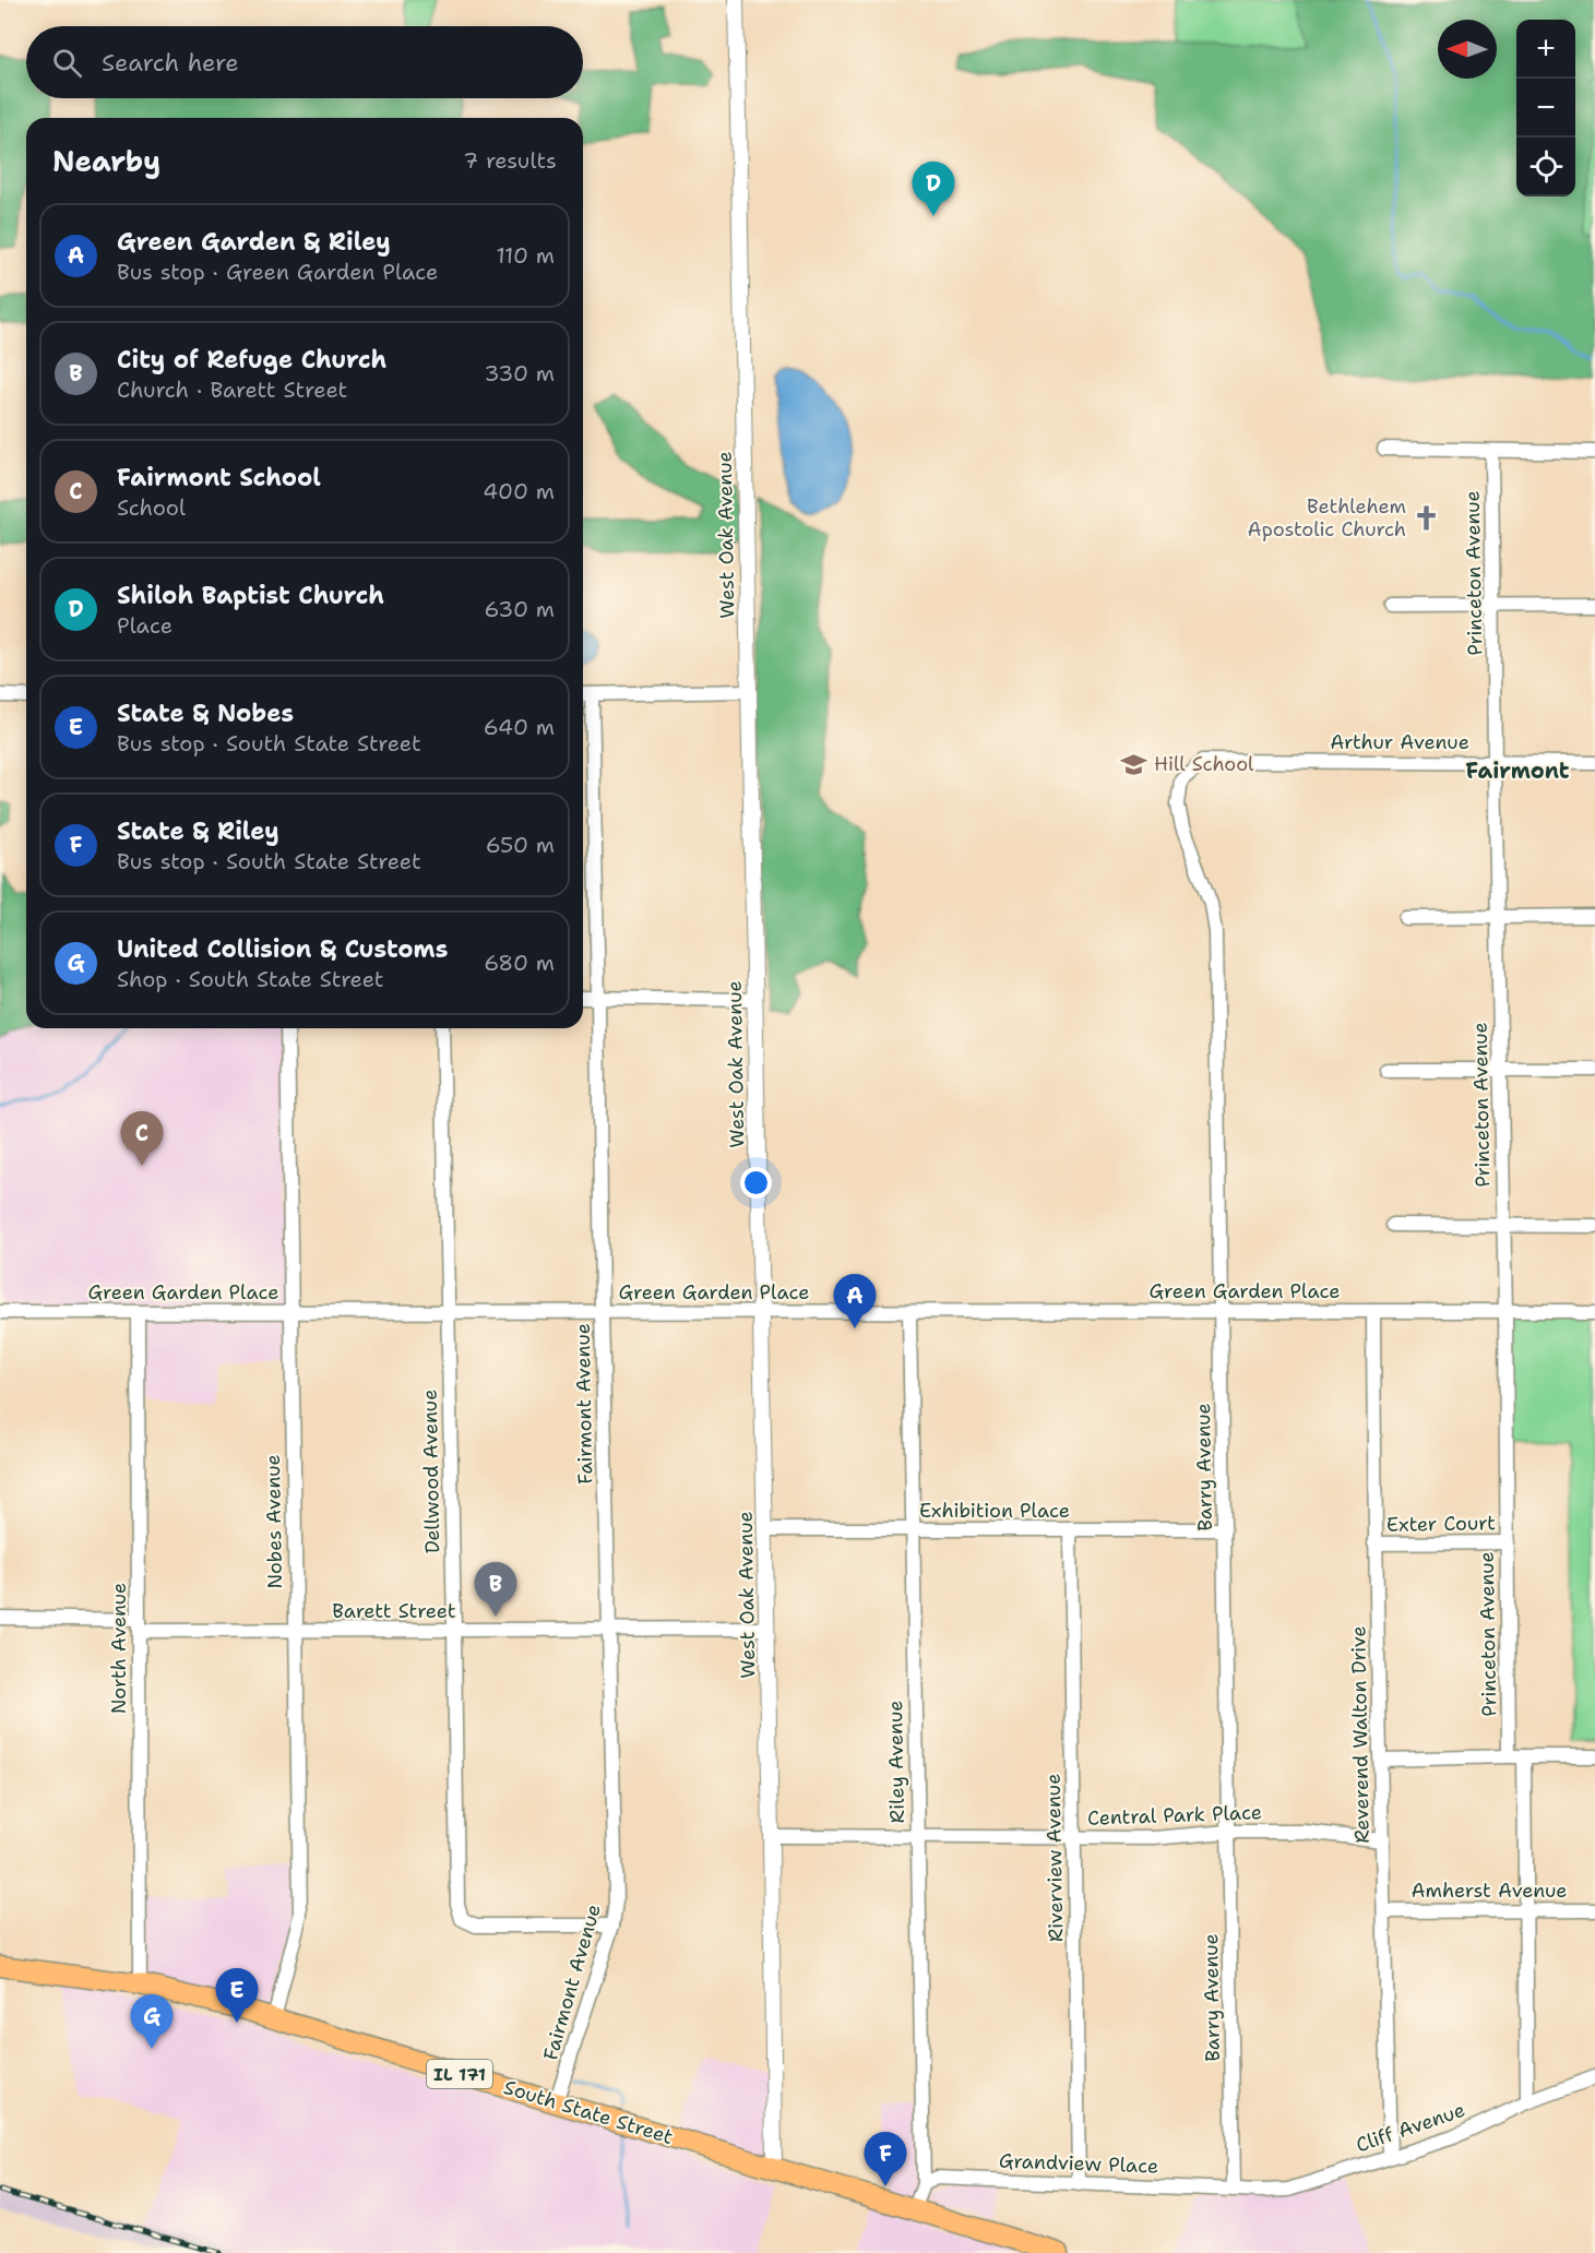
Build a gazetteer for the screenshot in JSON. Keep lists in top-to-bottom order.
{
  "streets": {
    "main road": ["IL 171", "South State Street"],
    "street": [
      "West Oak Avenue",
      "Princeton Avenue",
      "Arthur Avenue",
      "Green Garden Place",
      "Fairmont Avenue",
      "Barry Avenue",
      "Dellwood Avenue",
      "Exhibition Place",
      "Nobes Avenue",
      "Exter Court",
      "Barett Street",
      "North Avenue",
      "Reverend Walton Drive",
      "Riley Avenue",
      "Central Park Place",
      "Riverview Avenue",
      "Amherst Avenue",
      "Cliff Avenue",
      "Grandview Place"
    ]
  },
  "crossings": [
    ["West Oak Avenue", "Green Garden Place"],
    ["West Oak Avenue", "Exhibition Place"],
    ["West Oak Avenue", "Barett Street"],
    ["West Oak Avenue", "Central Park Place"],
    ["West Oak Avenue", "South State Street"],
    ["Princeton Avenue", "Arthur Avenue"],
    ["Princeton Avenue", "Green Garden Place"],
    ["Princeton Avenue", "Exter Court"],
    ["Arthur Avenue", "Barry Avenue"],
    ["Green Garden Place", "Fairmont Avenue"],
    ["Green Garden Place", "Barry Avenue"],
    ["Green Garden Place", "Dellwood Avenue"],
    ["Green Garden Place", "Nobes Avenue"],
    ["Green Garden Place", "North Avenue"],
    ["Green Garden Place", "Reverend Walton Drive"],
    ["Green Garden Place", "Riley Avenue"],
    ["Fairmont Avenue", "Dellwood Avenue"],
    ["Fairmont Avenue", "Barett Street"],
    ["Fairmont Avenue", "South State Street"],
    ["Barry Avenue", "Exhibition Place"],
    ["Barry Avenue", "Central Park Place"],
    ["Barry Avenue", "Cliff Avenue"],
    ["Barry Avenue", "Grandview Place"],
    ["Dellwood Avenue", "Barett Street"],
    ["Exhibition Place", "Riley Avenue"],
    ["Exhibition Place", "Riverview Avenue"],
    ["Nobes Avenue", "Barett Street"],
    ["Nobes Avenue", "South State Street"],
    ["Exter Court", "Reverend Walton Drive"],
    ["Barett Street", "North Avenue"],
    ["North Avenue", "South State Street"],
    ["Reverend Walton Drive", "Central Park Place"],
    ["Reverend Walton Drive", "Amherst Avenue"],
    ["Reverend Walton Drive", "Cliff Avenue"],
    ["Riley Avenue", "Central Park Place"],
    ["Riley Avenue", "South State Street"],
    ["Riley Avenue", "Grandview Place"],
    ["Central Park Place", "Riverview Avenue"],
    ["Riverview Avenue", "Grandview Place"],
    ["Cliff Avenue", "Grandview Place"]
  ],
  "districts": ["Fairmont"],
  "places": {
    "church": ["Bethlehem Apostolic Church"],
    "school or university": ["Hill School"]
  },
  "north": "left",
  "page": {
    "map_buttons": ["+", "−"],
    "search": "Search here",
    "heading": ["Nearby", "7 results"],
    "pins": [
      "D",
      "C",
      "A",
      "B",
      "E",
      "G",
      "F"
    ],
    "list": [
      {
        "mark": "A",
        "name": "Green Garden & Riley",
        "note": "Bus stop · Green Garden Place",
        "value": "110 m"
      },
      {
        "mark": "B",
        "name": "City of Refuge Church",
        "note": "Church · Barett Street",
        "value": "330 m"
      },
      {
        "mark": "C",
        "name": "Fairmont School",
        "note": "School",
        "value": "400 m"
      },
      {
        "mark": "D",
        "name": "Shiloh Baptist Church",
        "note": "Place",
        "value": "630 m"
      },
      {
        "mark": "E",
        "name": "State & Nobes",
        "note": "Bus stop · South State Street",
        "value": "640 m"
      },
      {
        "mark": "F",
        "name": "State & Riley",
        "note": "Bus stop · South State Street",
        "value": "650 m"
      },
      {
        "mark": "G",
        "name": "United Collision & Customs",
        "note": "Shop · South State Street",
        "value": "680 m"
      }
    ]
  }
}
